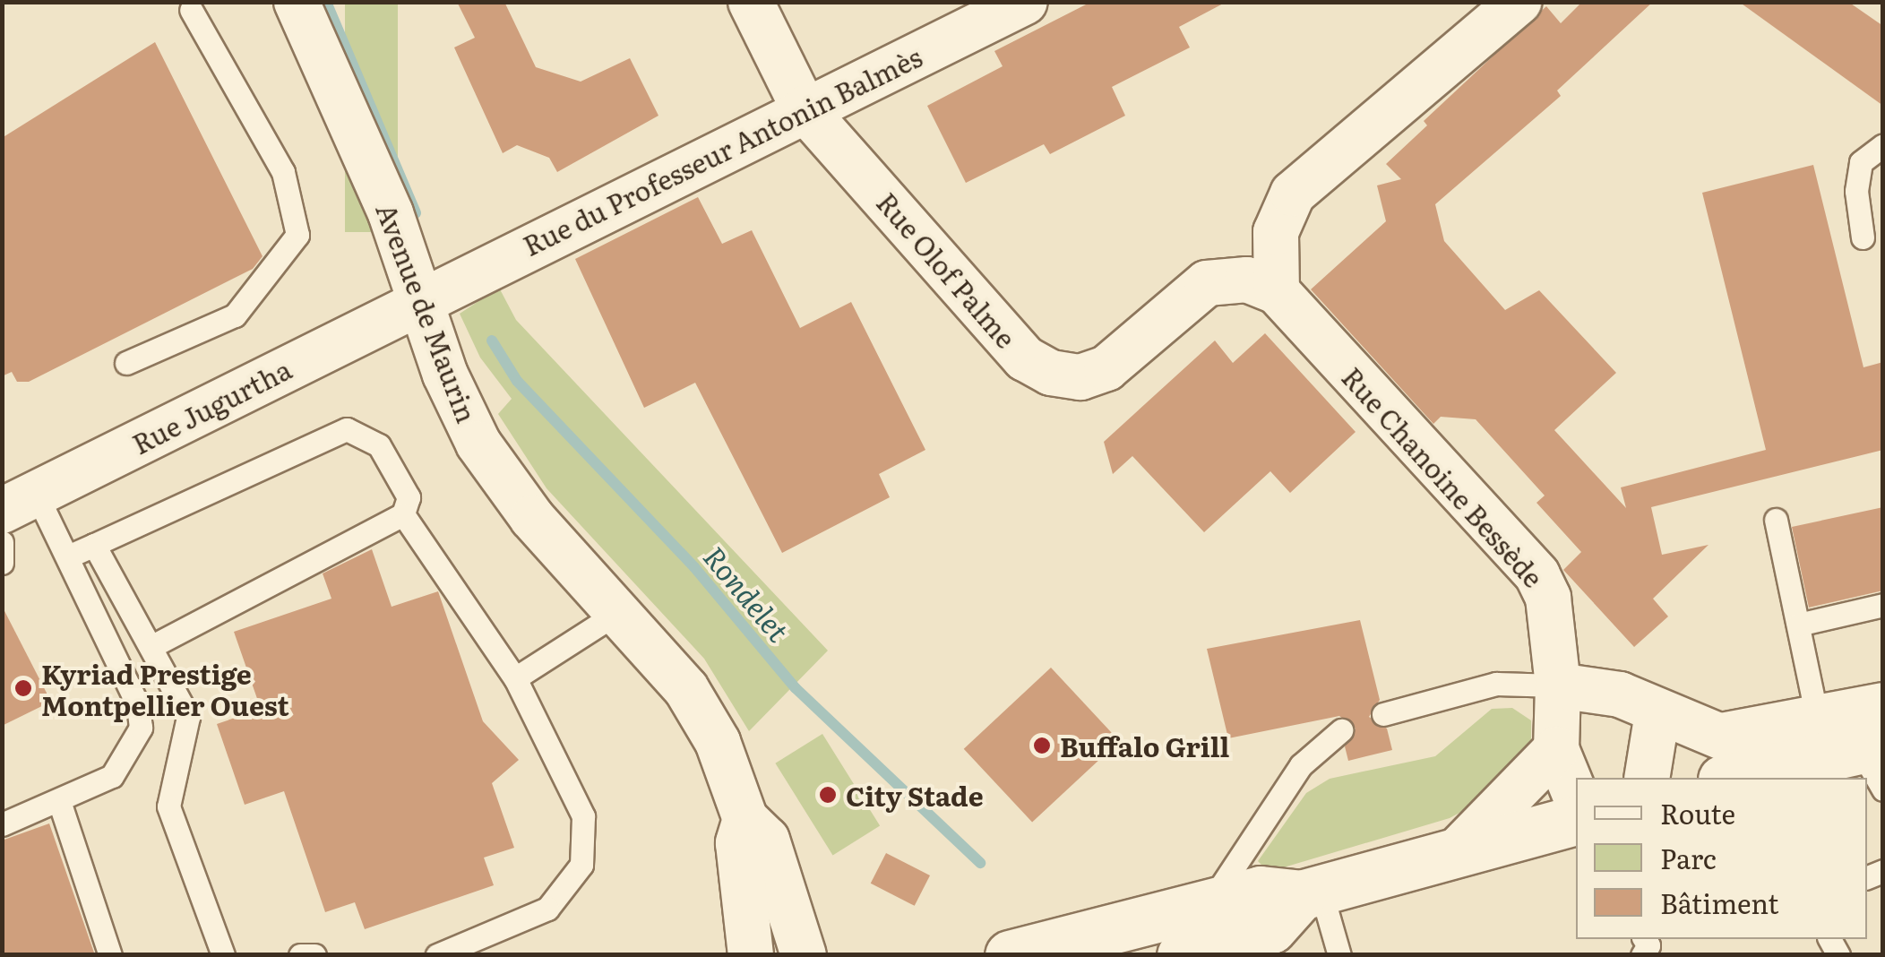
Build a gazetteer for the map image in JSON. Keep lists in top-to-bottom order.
{
  "streets": {
    "street": [
      "Rue du Professeur Antonin Balmès",
      "Rue Olof Palme",
      "Avenue de Maurin",
      "Rue Jugurtha",
      "Rue Chanoine Bessède"
    ]
  },
  "crossings": [
    ["Rue du Professeur Antonin Balmès", "Rue Olof Palme"],
    ["Rue du Professeur Antonin Balmès", "Avenue de Maurin"],
    ["Rue du Professeur Antonin Balmès", "Rue Jugurtha"],
    ["Rue Olof Palme", "Rue Chanoine Bessède"],
    ["Avenue de Maurin", "Rue Jugurtha"]
  ],
  "water": ["Rondelet"],
  "places": ["Kyriad Prestige Montpellier Ouest", "Buffalo Grill", "City Stade"],
  "legend": ["Route", "Parc", "Bâtiment"]
}
